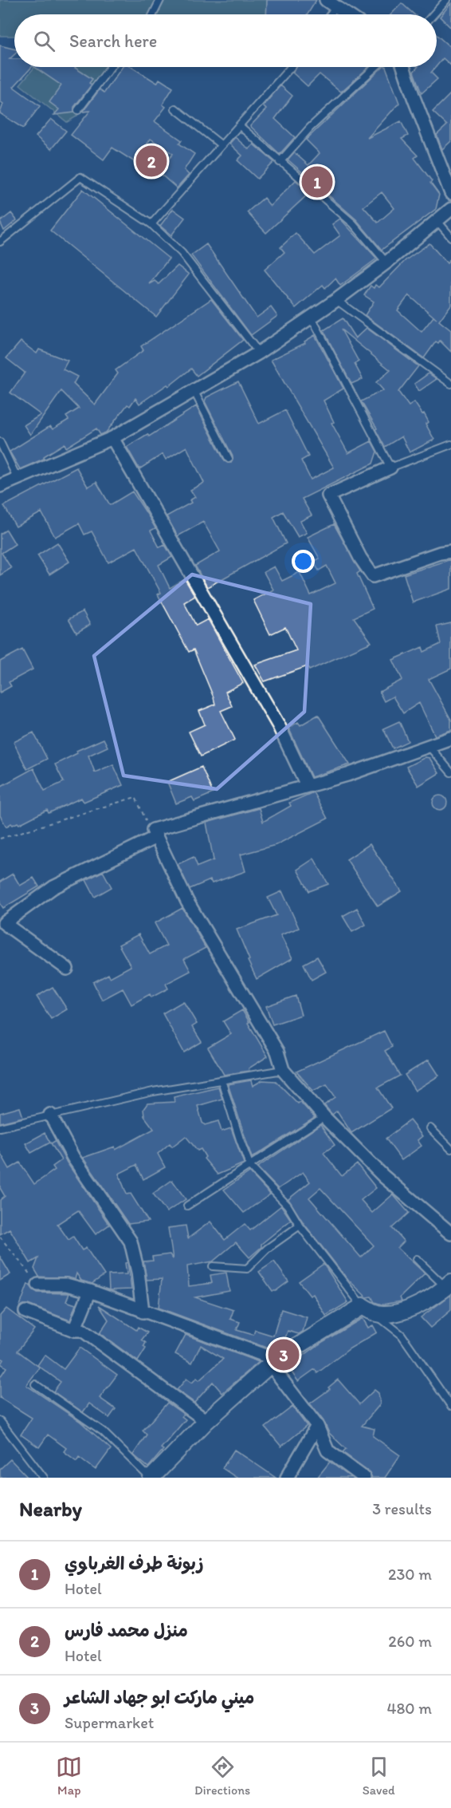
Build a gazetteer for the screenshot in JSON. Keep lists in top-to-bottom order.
{
  "page": {
    "search": "Search here",
    "pins": ["2", "1", "3"],
    "heading": ["Nearby", "3 results"],
    "list": [
      {
        "mark": "1",
        "name": "زبونة طرف الغرباوي",
        "note": "Hotel",
        "value": "230 m"
      },
      {
        "mark": "2",
        "name": "منزل محمد فارس",
        "note": "Hotel",
        "value": "260 m"
      },
      {
        "mark": "3",
        "name": "ميني ماركت ابو جهاد الشاعر",
        "note": "Supermarket",
        "value": "480 m"
      }
    ],
    "nav": ["Map", "Directions", "Saved"]
  }
}
